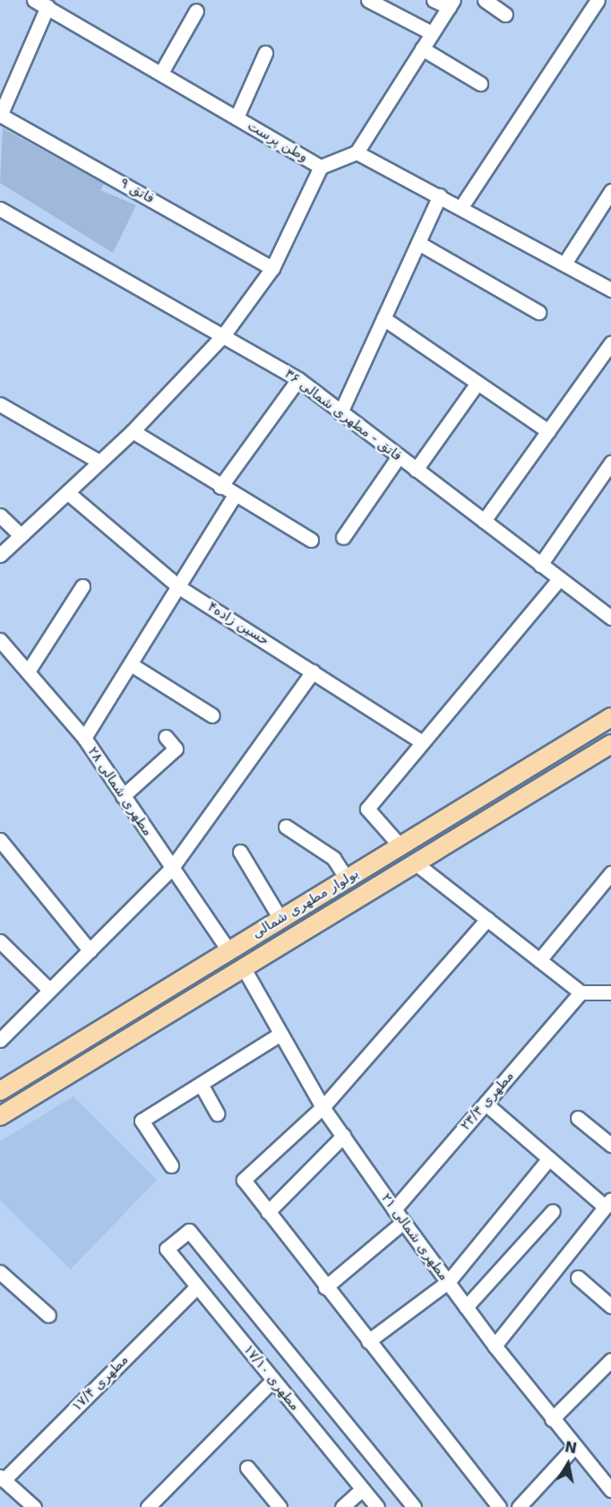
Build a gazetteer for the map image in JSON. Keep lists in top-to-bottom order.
{
  "streets": {
    "main road": ["بولوار مطهری شمالی"],
    "street": [
      "وطن پرست",
      "فاتق ۹",
      "فاتق - مطهری شمالی ۳۶",
      "حسین زاده۴",
      "مطهری شمالی ۲۸",
      "مطهری ۲۳/۳",
      "مطهری شمالی ۲۱",
      "مطهری ۱۷/۱۰",
      "مطهری ۱۷/۴"
    ]
  },
  "crossings": [
    ["مطهری شمالی ۲۸", "بولوار مطهری شمالی"],
    ["بولوار مطهری شمالی", "مطهری شمالی ۲۱"],
    ["مطهری ۲۳/۳", "مطهری شمالی ۲۱"],
    ["مطهری ۱۷/۱۰", "مطهری ۱۷/۴"]
  ],
  "north": "top"
}
